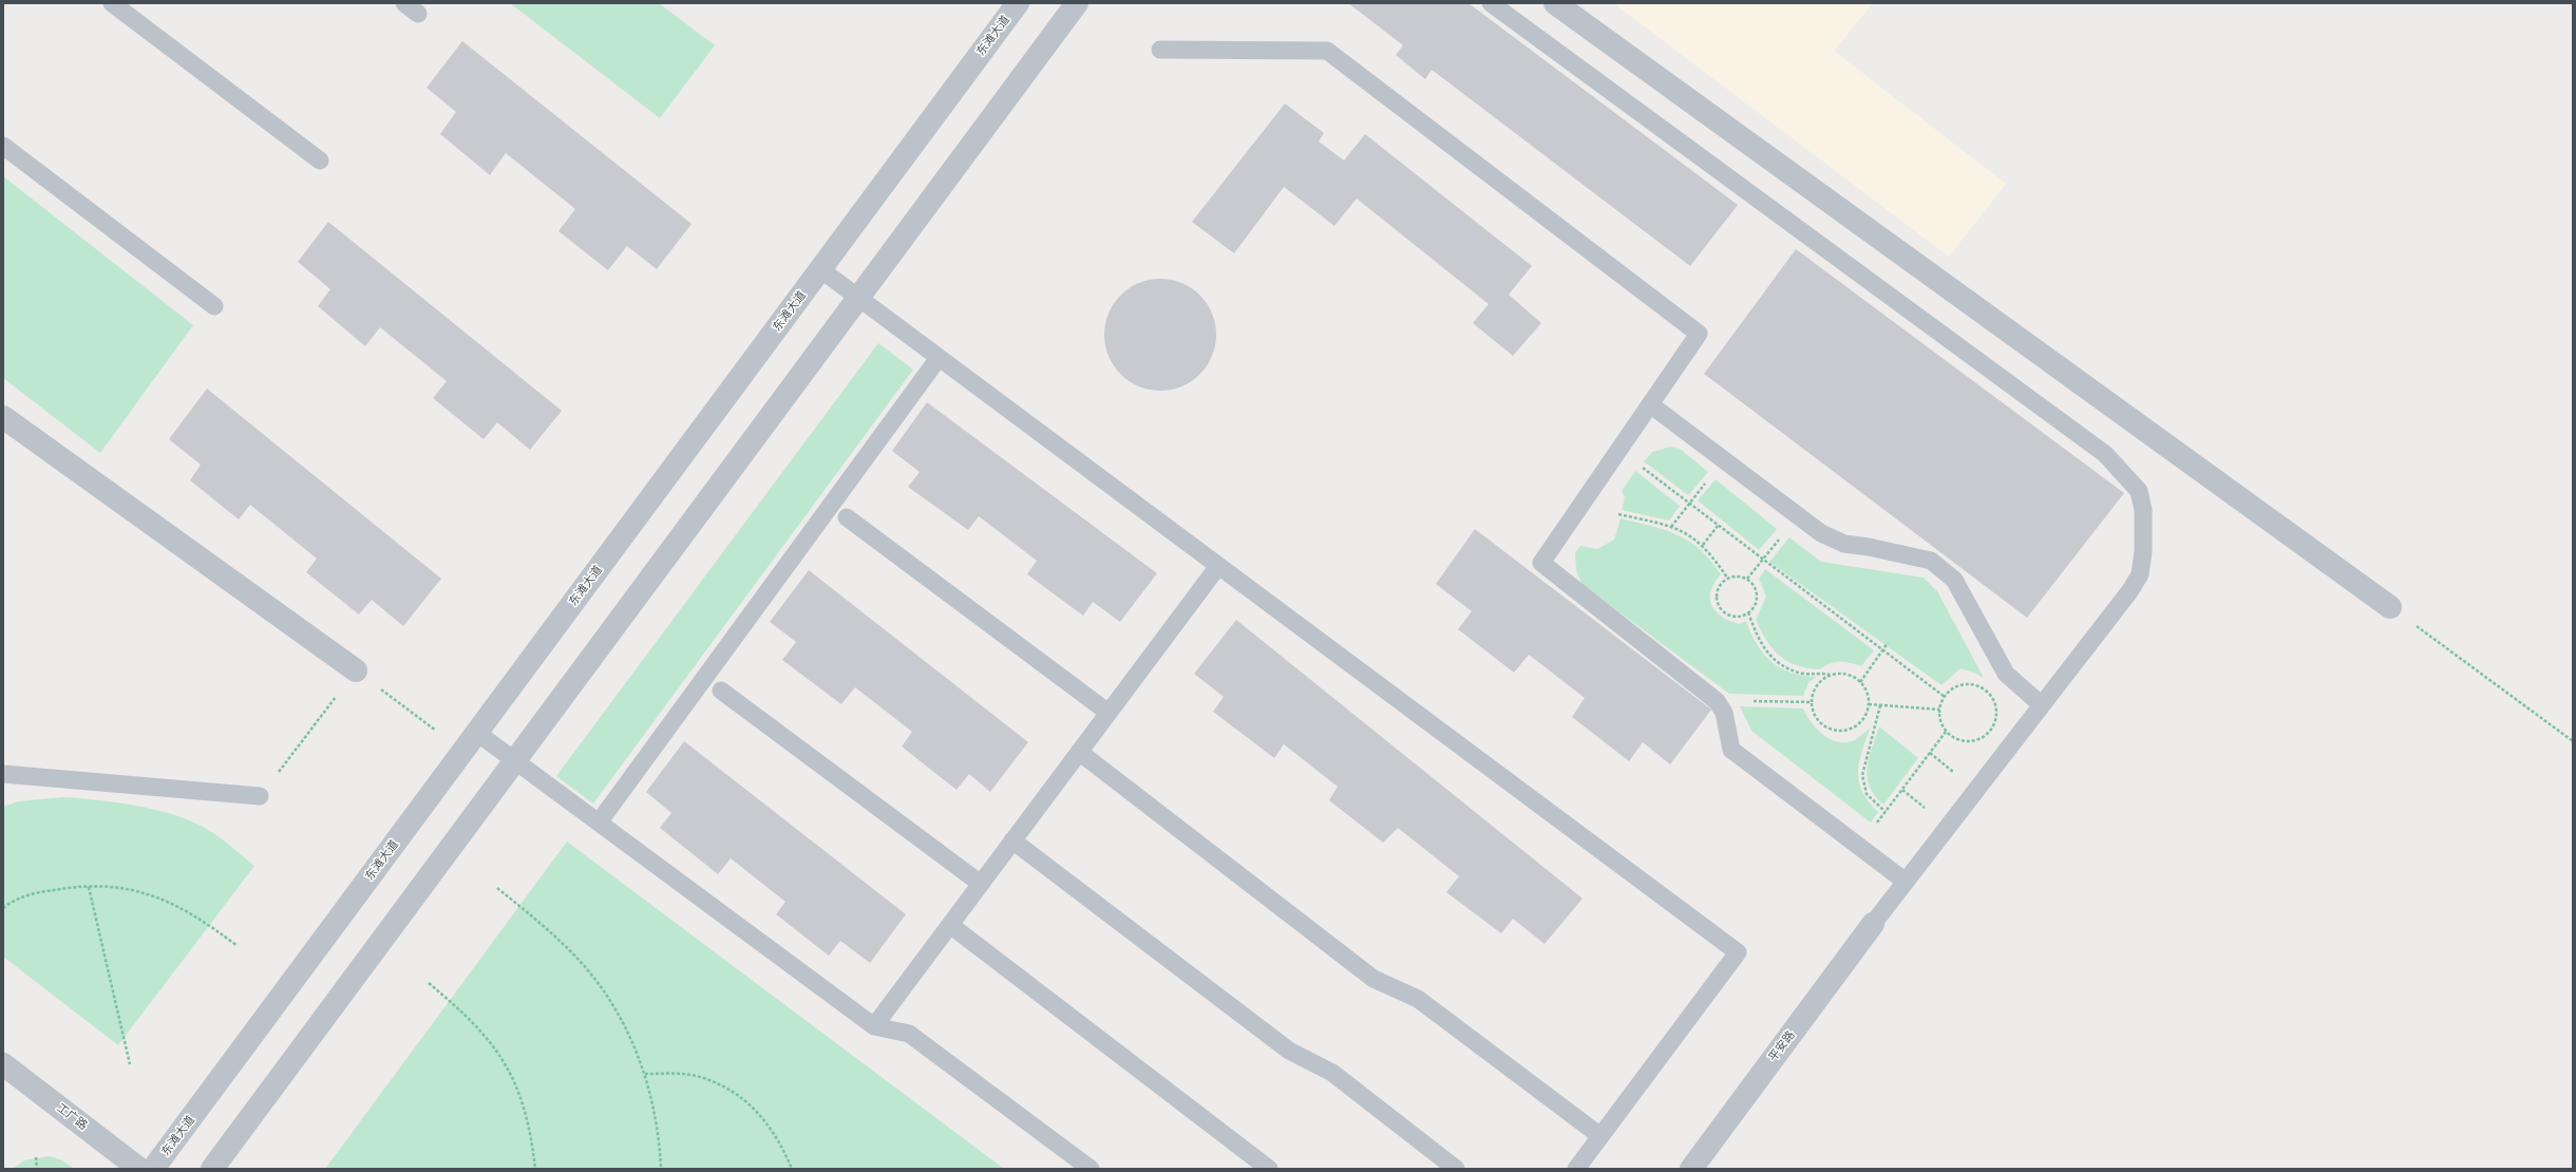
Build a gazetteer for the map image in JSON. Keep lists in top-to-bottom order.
{
  "streets": {
    "street": ["东滩大道", "平安路", "工广路"]
  }
}
